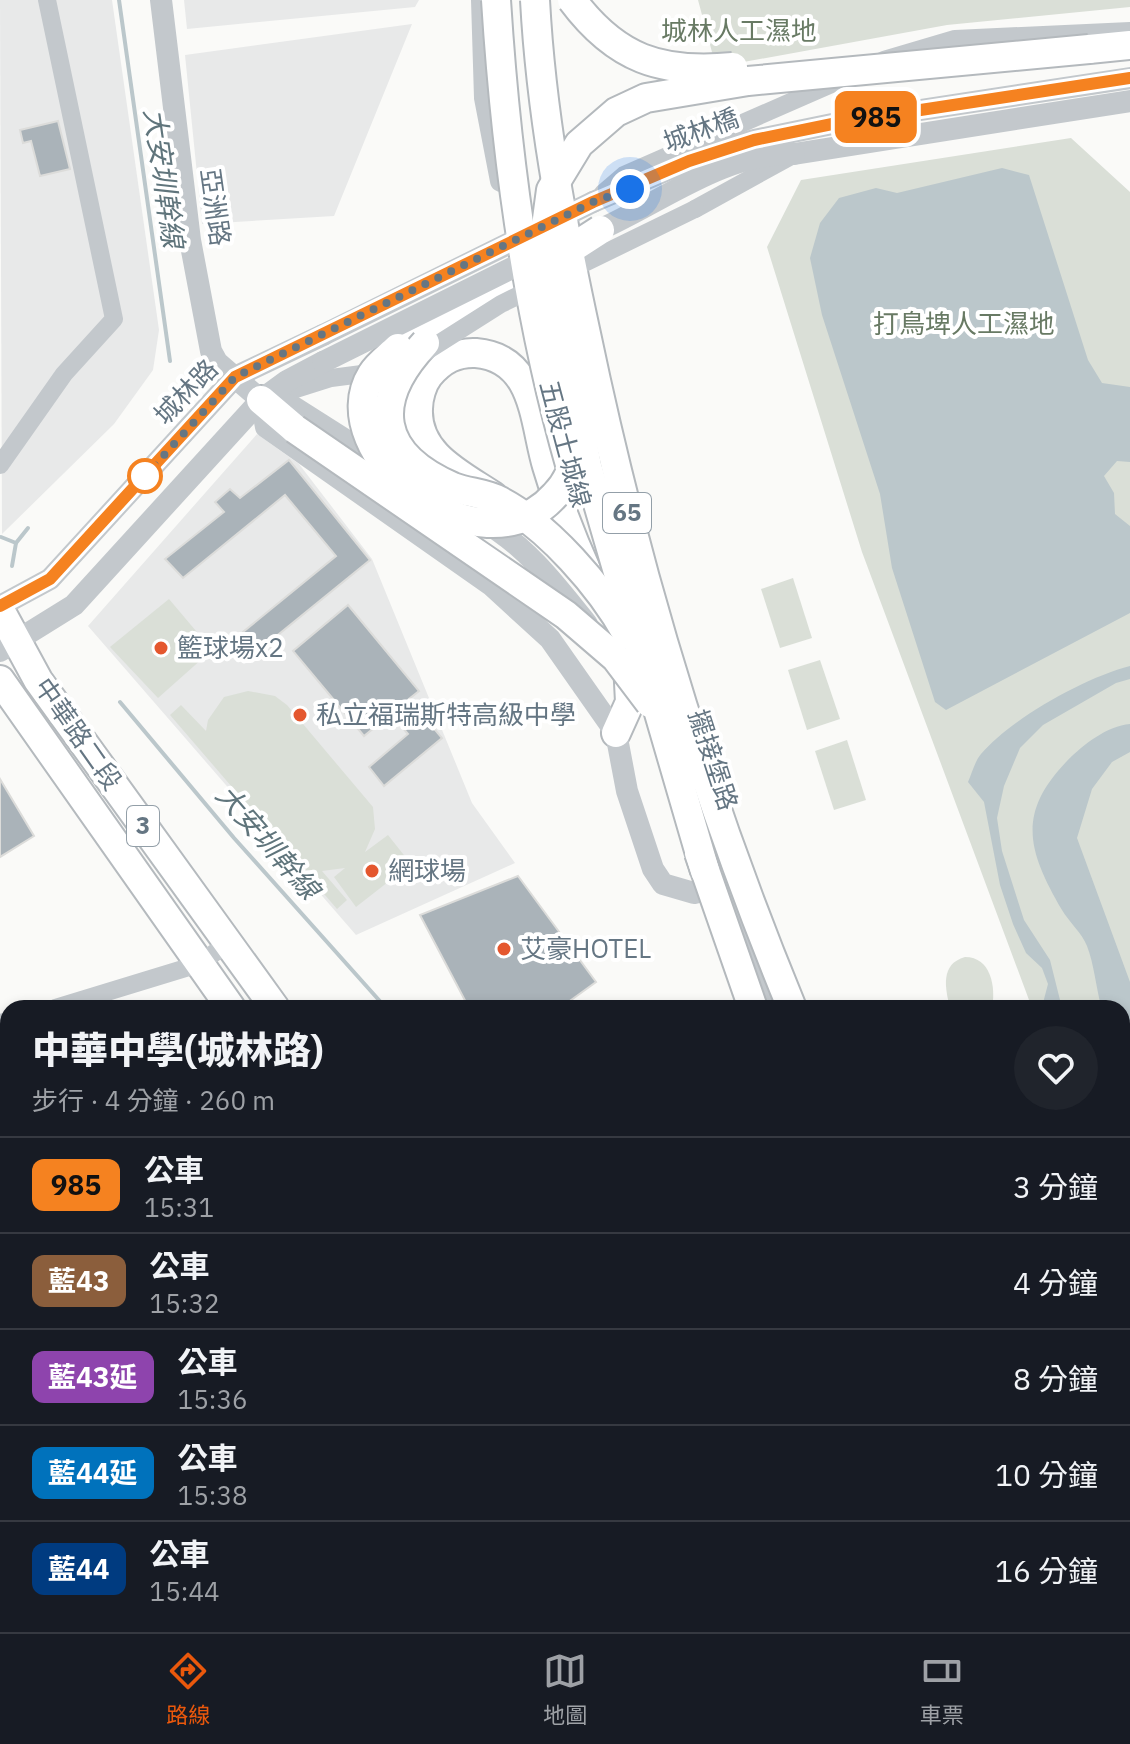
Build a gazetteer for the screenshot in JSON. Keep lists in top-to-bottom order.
{
  "streets": {
    "main road": [
      "五股土城線",
      "65",
      "中華路二段",
      "3"
    ],
    "street": [
      "城林橋",
      "亞洲路",
      "城林路",
      "擺接堡路"
    ]
  },
  "crossings": [
    ["城林橋", "亞洲路"],
    ["城林橋", "城林路"],
    ["亞洲路", "城林路"],
    ["城林路", "中華路二段"],
    ["五股土城線", "擺接堡路"]
  ],
  "water": ["大安圳幹線"],
  "parks": ["城林人工濕地", "打鳥埤人工濕地"],
  "places": [
    "籃球場x2",
    "私立福瑞斯特高級中學",
    "網球場",
    "艾豪HOTEL"
  ],
  "lines": ["bus line 985"],
  "page": {
    "on_map": "985",
    "heading": ["中華中學(城林路)", "步行 · 4 分鐘 · 260 m"],
    "list": [
      {
        "mark": "985",
        "name": "公車",
        "note": "15:31",
        "value": "3 分鐘"
      },
      {
        "mark": "藍43",
        "name": "公車",
        "note": "15:32",
        "value": "4 分鐘"
      },
      {
        "mark": "藍43延",
        "name": "公車",
        "note": "15:36",
        "value": "8 分鐘"
      },
      {
        "mark": "藍44延",
        "name": "公車",
        "note": "15:38",
        "value": "10 分鐘"
      },
      {
        "mark": "藍44",
        "name": "公車",
        "note": "15:44",
        "value": "16 分鐘"
      }
    ],
    "tabs": ["路線", "地圖", "車票"]
  }
}
